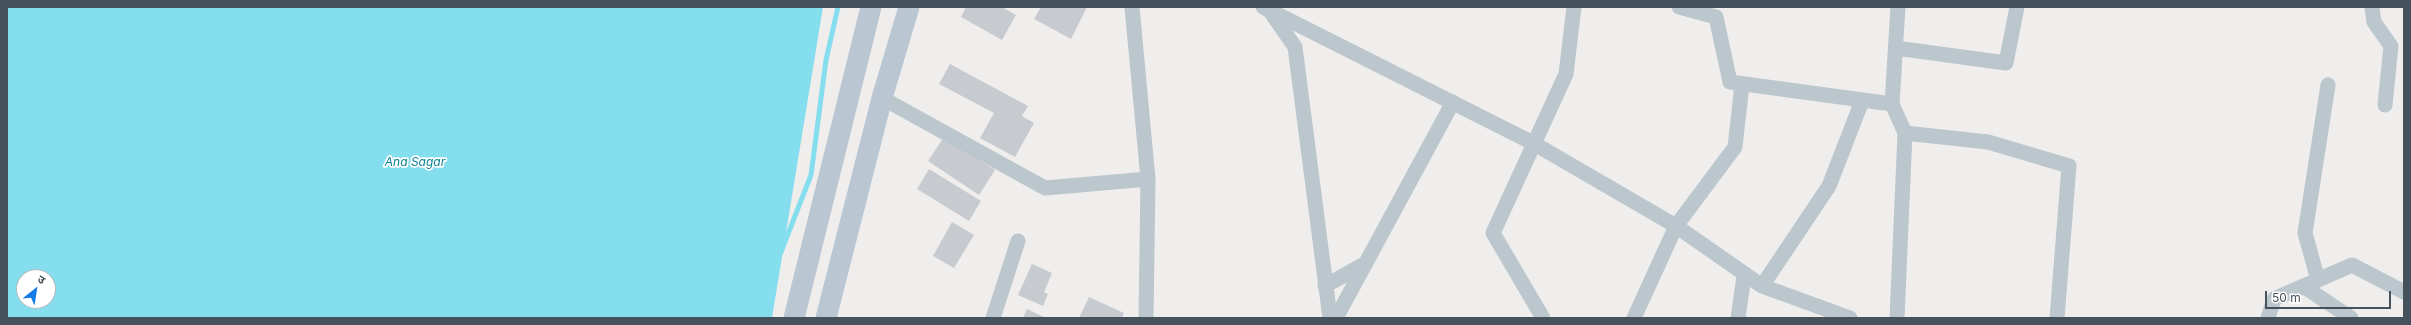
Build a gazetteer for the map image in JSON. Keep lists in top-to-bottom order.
{
  "water": ["Ana Sagar"],
  "scale_bar": "50 m",
  "north": "top right"
}
